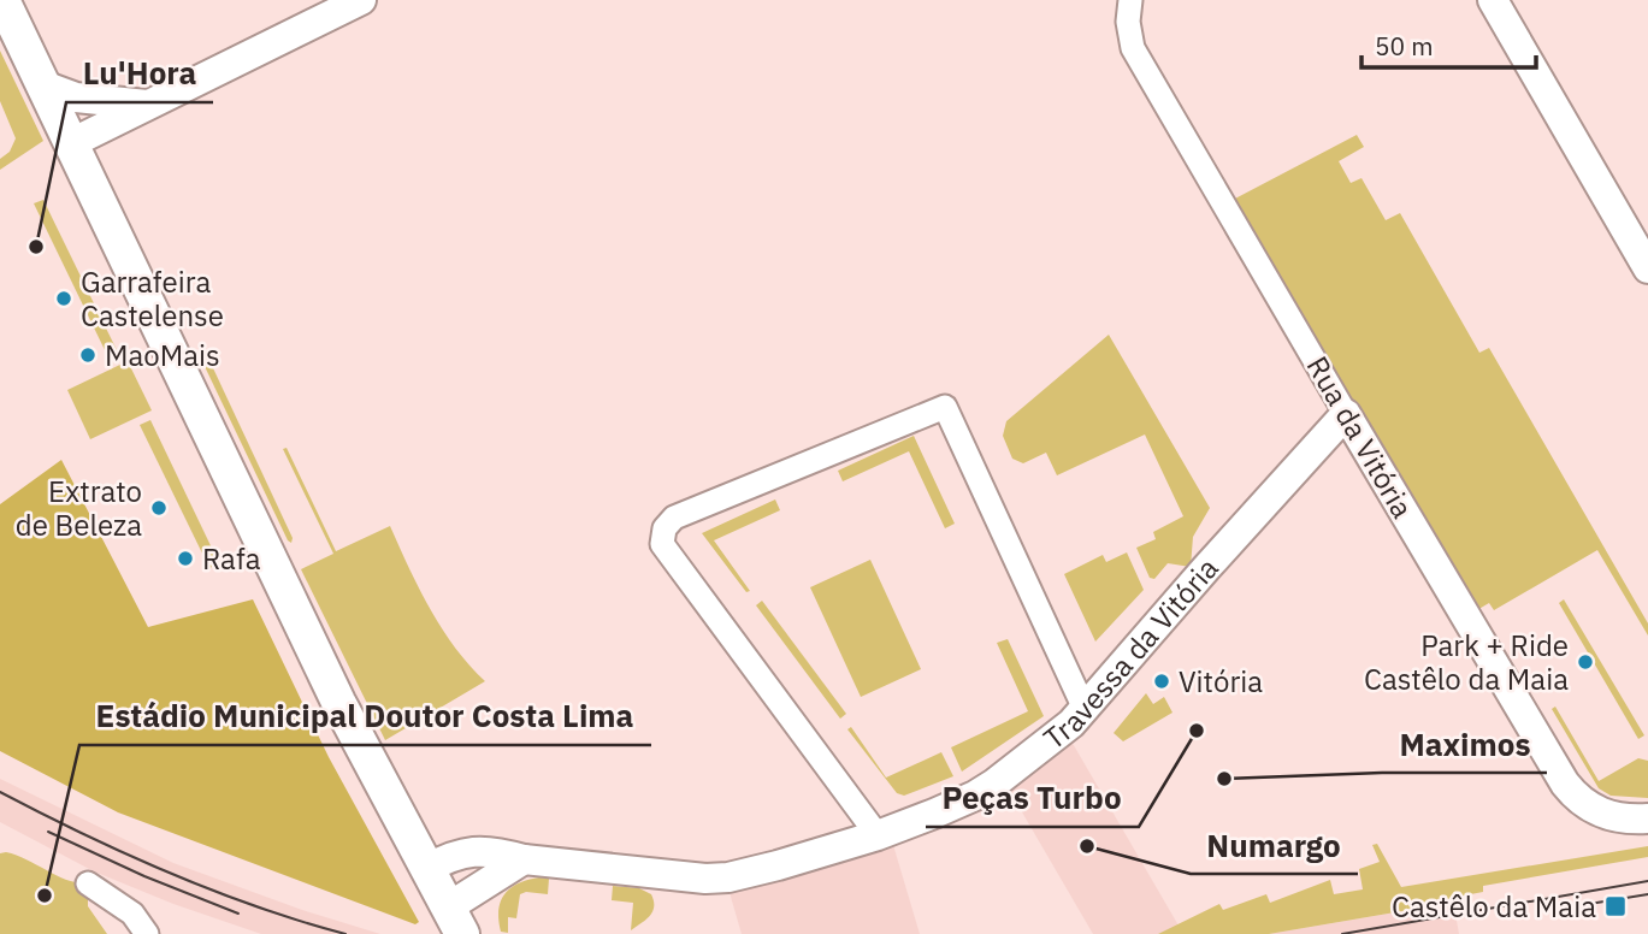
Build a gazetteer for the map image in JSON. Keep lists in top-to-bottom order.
{
  "streets": {
    "street": ["Rua da Vitória", "Travessa da Vitória"]
  },
  "crossings": [
    ["Rua da Vitória", "Travessa da Vitória"]
  ],
  "places": {
    "other": [
      "Lu'Hora",
      "Garrafeira Castelense",
      "MaoMais",
      "Extrato de Beleza",
      "Rafa",
      "Park + Ride Castêlo da Maia",
      "Vitória",
      "Peças Turbo",
      "Maximos",
      "Numargo",
      "Estádio Municipal Doutor Costa Lima"
    ],
    "transit": ["Castêlo da Maia"]
  },
  "scale_bar": "50 m"
}
